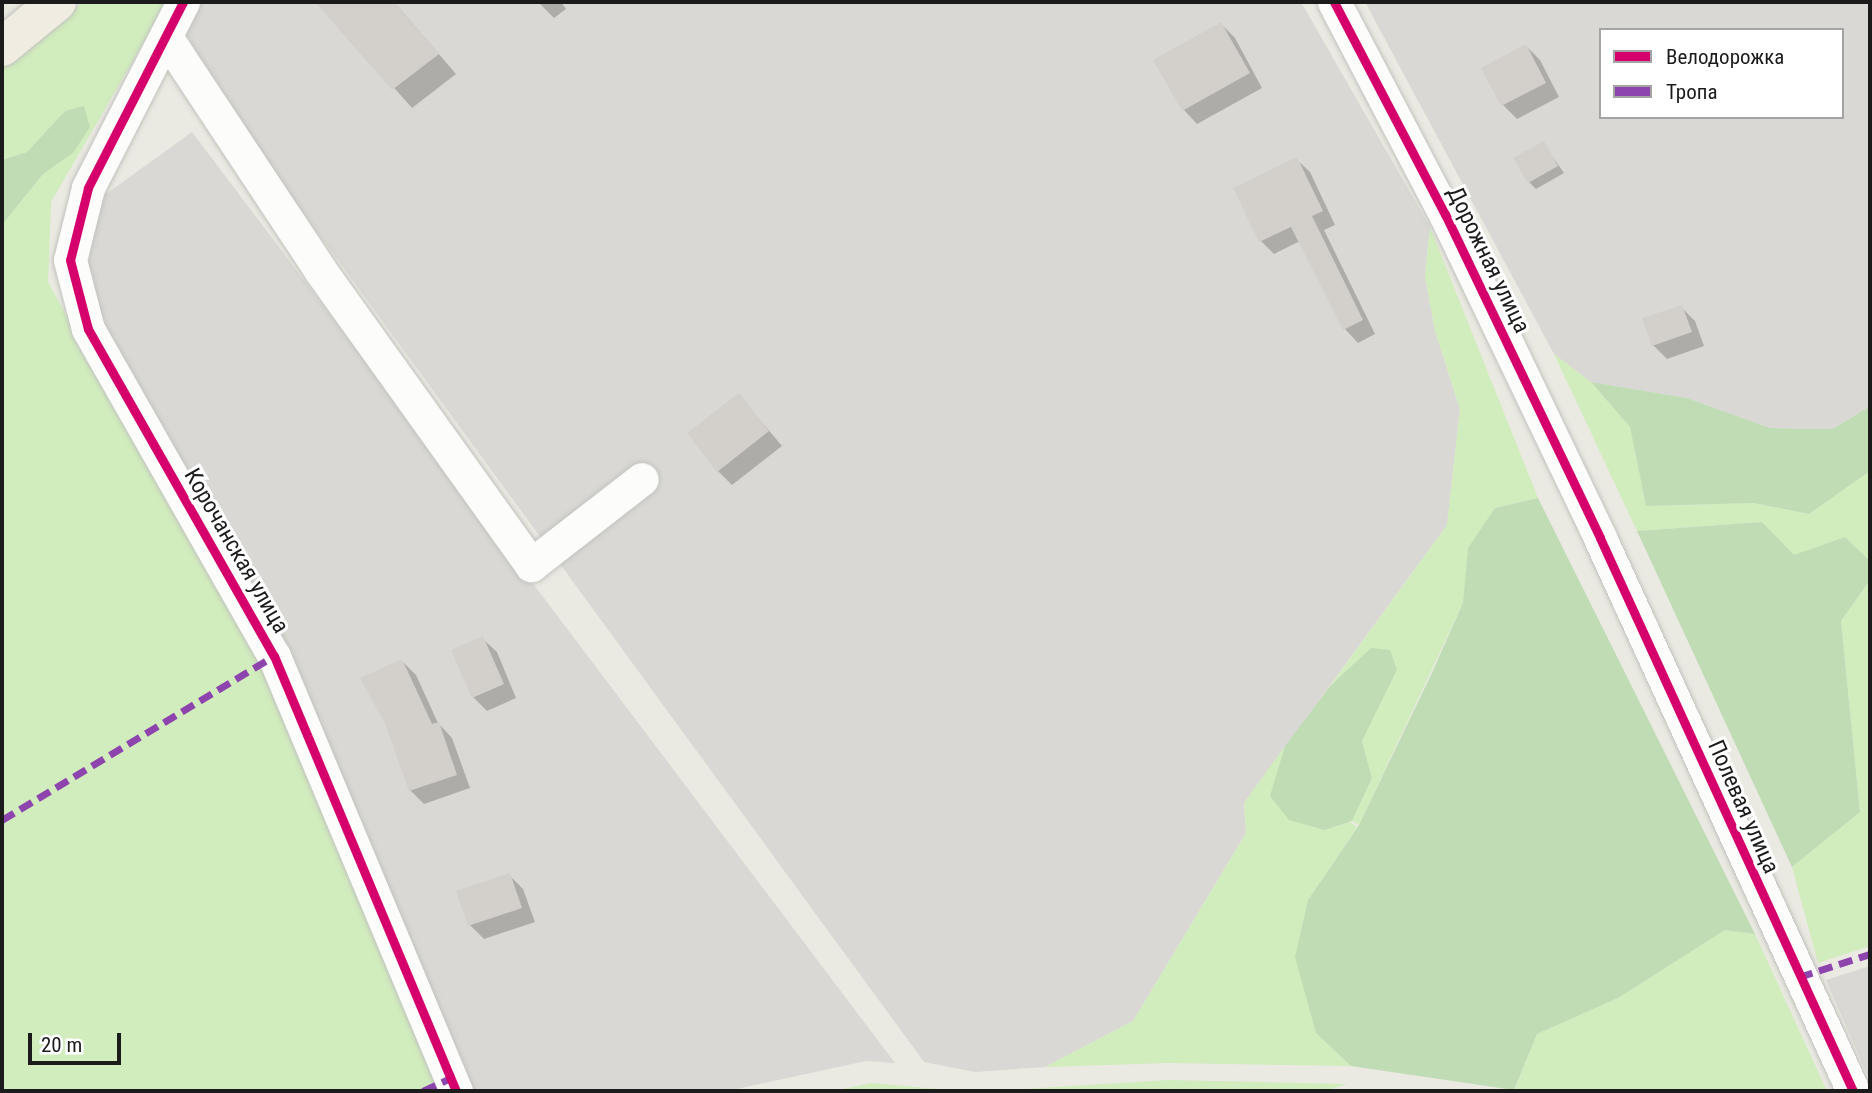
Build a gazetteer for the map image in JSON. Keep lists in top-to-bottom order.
{
  "streets": {
    "street": ["Дорожная улица", "Корочанская улица", "Полевая улица"]
  },
  "crossings": [
    ["Дорожная улица", "Полевая улица"]
  ],
  "legend": ["Велодорожка", "Тропа"],
  "scale_bar": "20 m"
}
